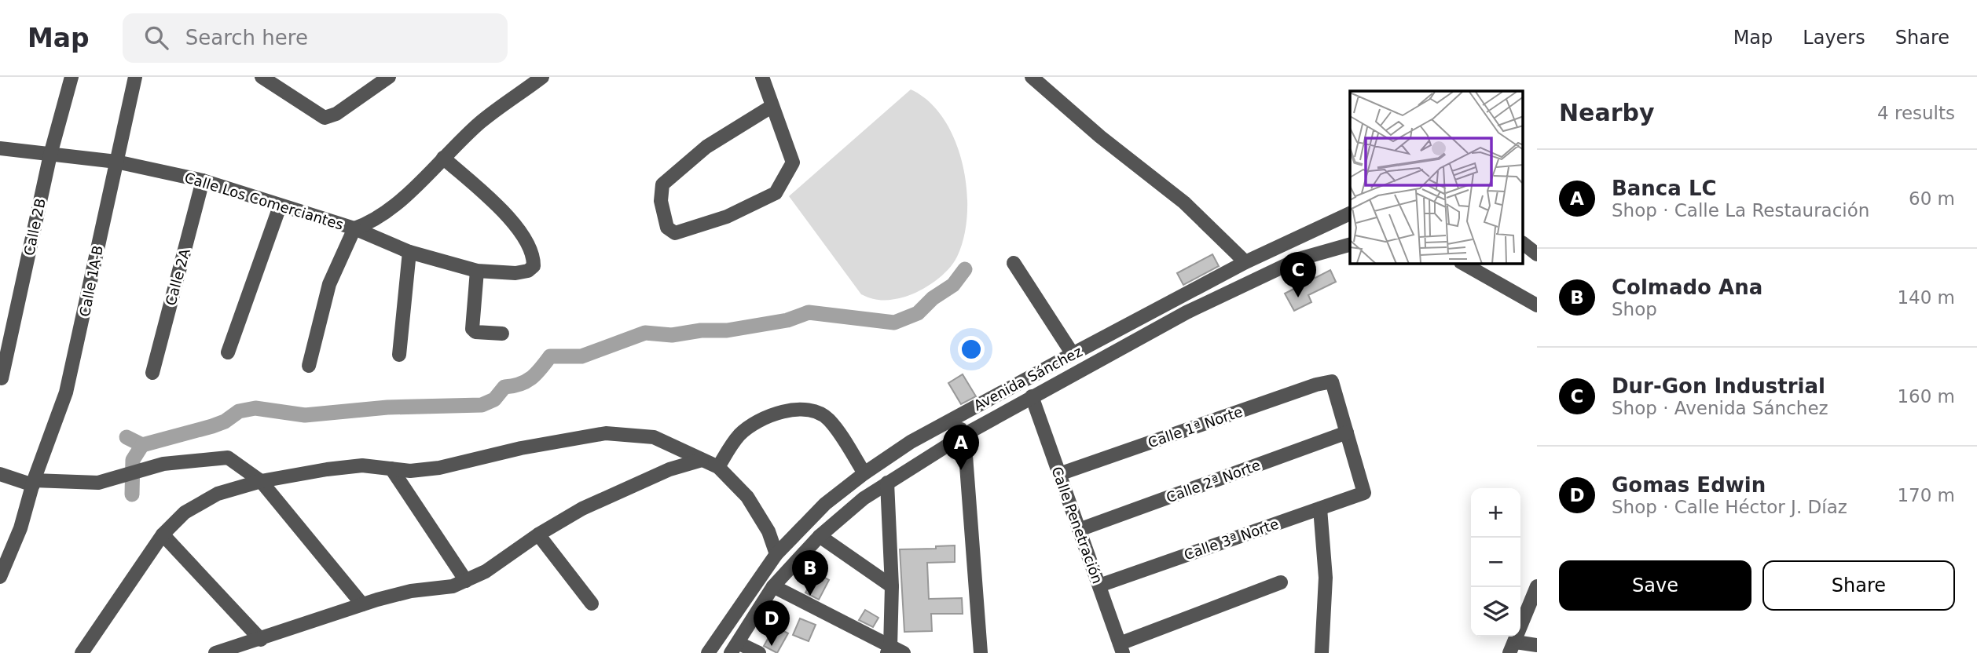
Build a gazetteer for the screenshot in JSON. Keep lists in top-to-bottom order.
{
  "streets": {
    "street": [
      "Calle Los Comerciantes",
      "Calle 2B",
      "Calle 2A",
      "Calle 1A-B",
      "Avenida Sánchez",
      "Calle 1ª Norte",
      "Calle 2ª Norte",
      "Calle Penetración",
      "Calle 3ª Norte"
    ]
  },
  "crossings": [
    ["Calle Los Comerciantes", "Calle 2B"],
    ["Calle Los Comerciantes", "Calle 2A"],
    ["Calle Los Comerciantes", "Calle 1A-B"],
    ["Avenida Sánchez", "Calle Penetración"],
    ["Calle 1ª Norte", "Calle 2ª Norte"],
    ["Calle 1ª Norte", "Calle Penetración"],
    ["Calle 1ª Norte", "Calle 3ª Norte"],
    ["Calle 2ª Norte", "Calle Penetración"],
    ["Calle 2ª Norte", "Calle 3ª Norte"],
    ["Calle Penetración", "Calle 3ª Norte"]
  ],
  "page": {
    "header": "Map",
    "search": "Search here",
    "nav": ["Map", "Layers", "Share"],
    "heading": ["Nearby", "4 results"],
    "list": [
      {
        "mark": "A",
        "name": "Banca LC",
        "note": "Shop · Calle La Restauración",
        "value": "60 m"
      },
      {
        "mark": "B",
        "name": "Colmado Ana",
        "note": "Shop",
        "value": "140 m"
      },
      {
        "mark": "C",
        "name": "Dur-Gon Industrial",
        "note": "Shop · Avenida Sánchez",
        "value": "160 m"
      },
      {
        "mark": "D",
        "name": "Gomas Edwin",
        "note": "Shop · Calle Héctor J. Díaz",
        "value": "170 m"
      }
    ],
    "pins": [
      "C",
      "A",
      "B",
      "D"
    ],
    "map_buttons": ["+", "−"],
    "buttons": ["Save", "Share"]
  }
}
